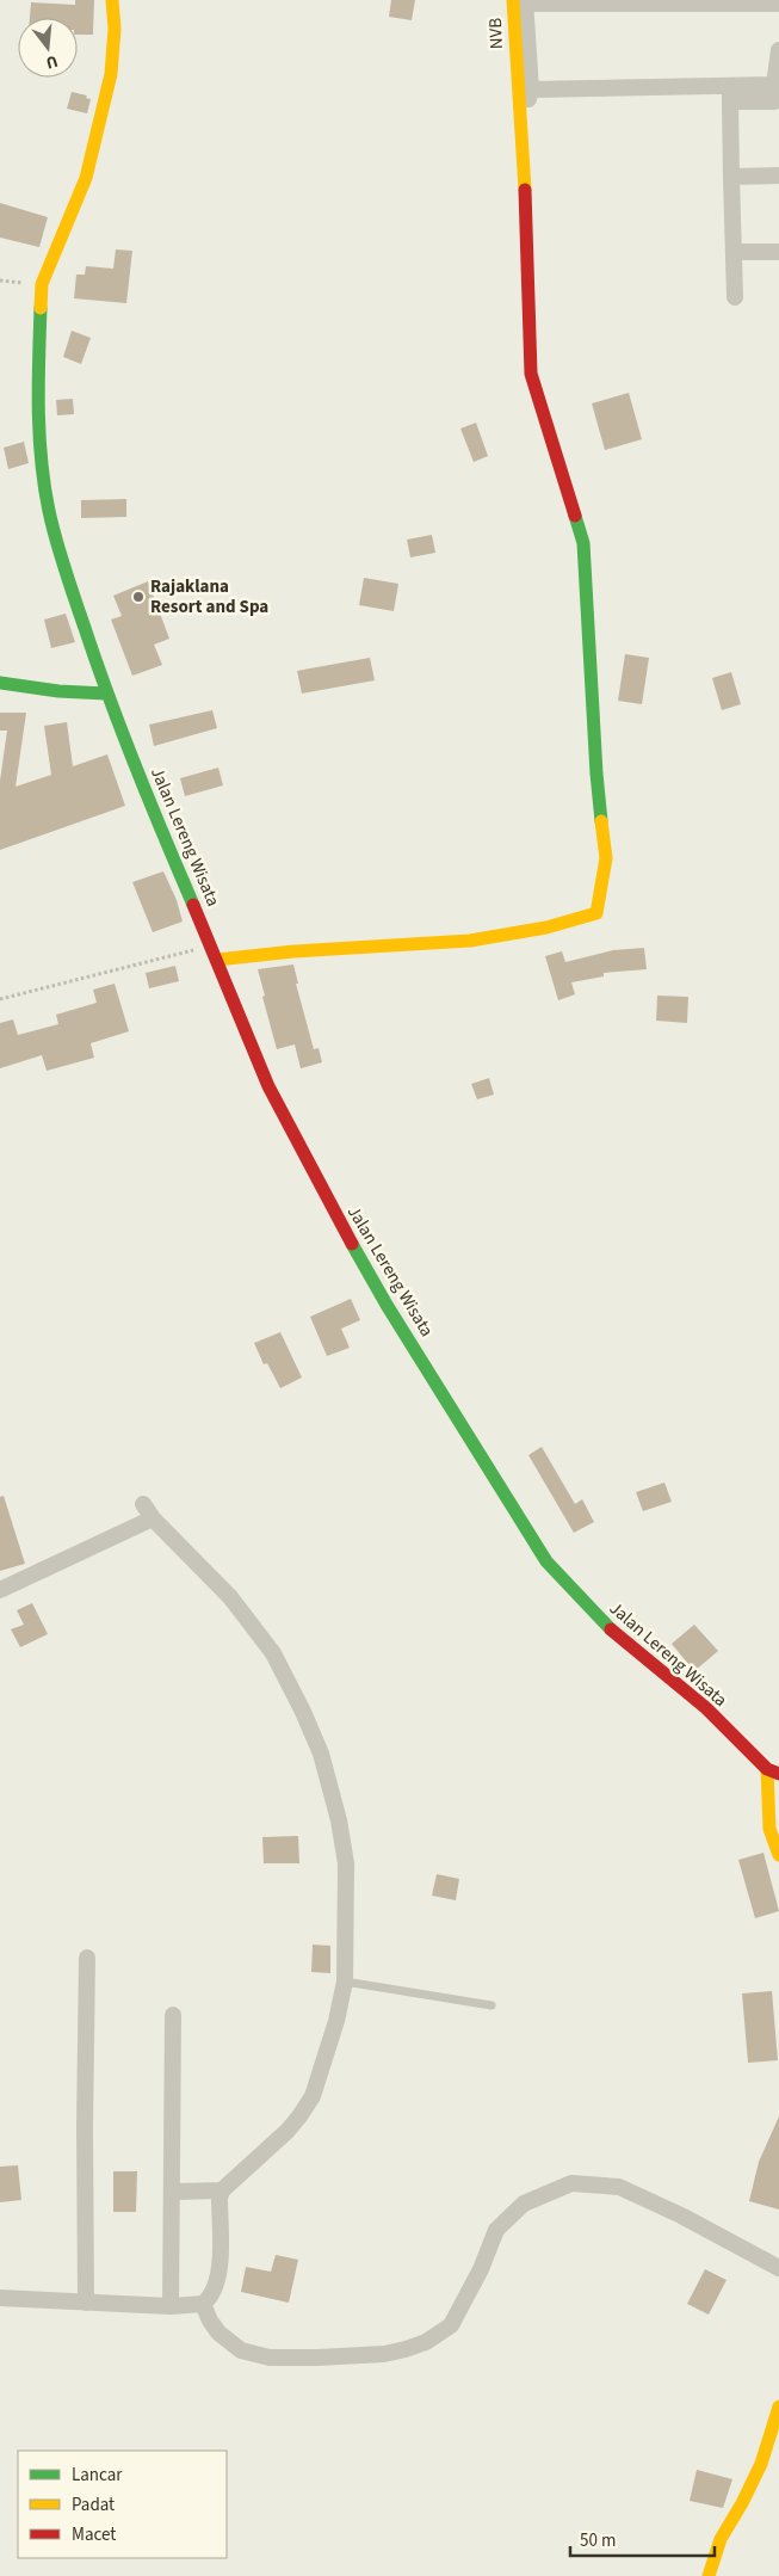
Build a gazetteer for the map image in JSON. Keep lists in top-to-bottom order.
{
  "streets": {
    "street": ["NVB", "Jalan Lereng Wisata"]
  },
  "crossings": [
    ["NVB", "Jalan Lereng Wisata"]
  ],
  "places": ["Rajaklana Resort and Spa"],
  "legend": ["Lancar", "Padat", "Macet"],
  "scale_bar": "50 m",
  "north": "bottom"
}
